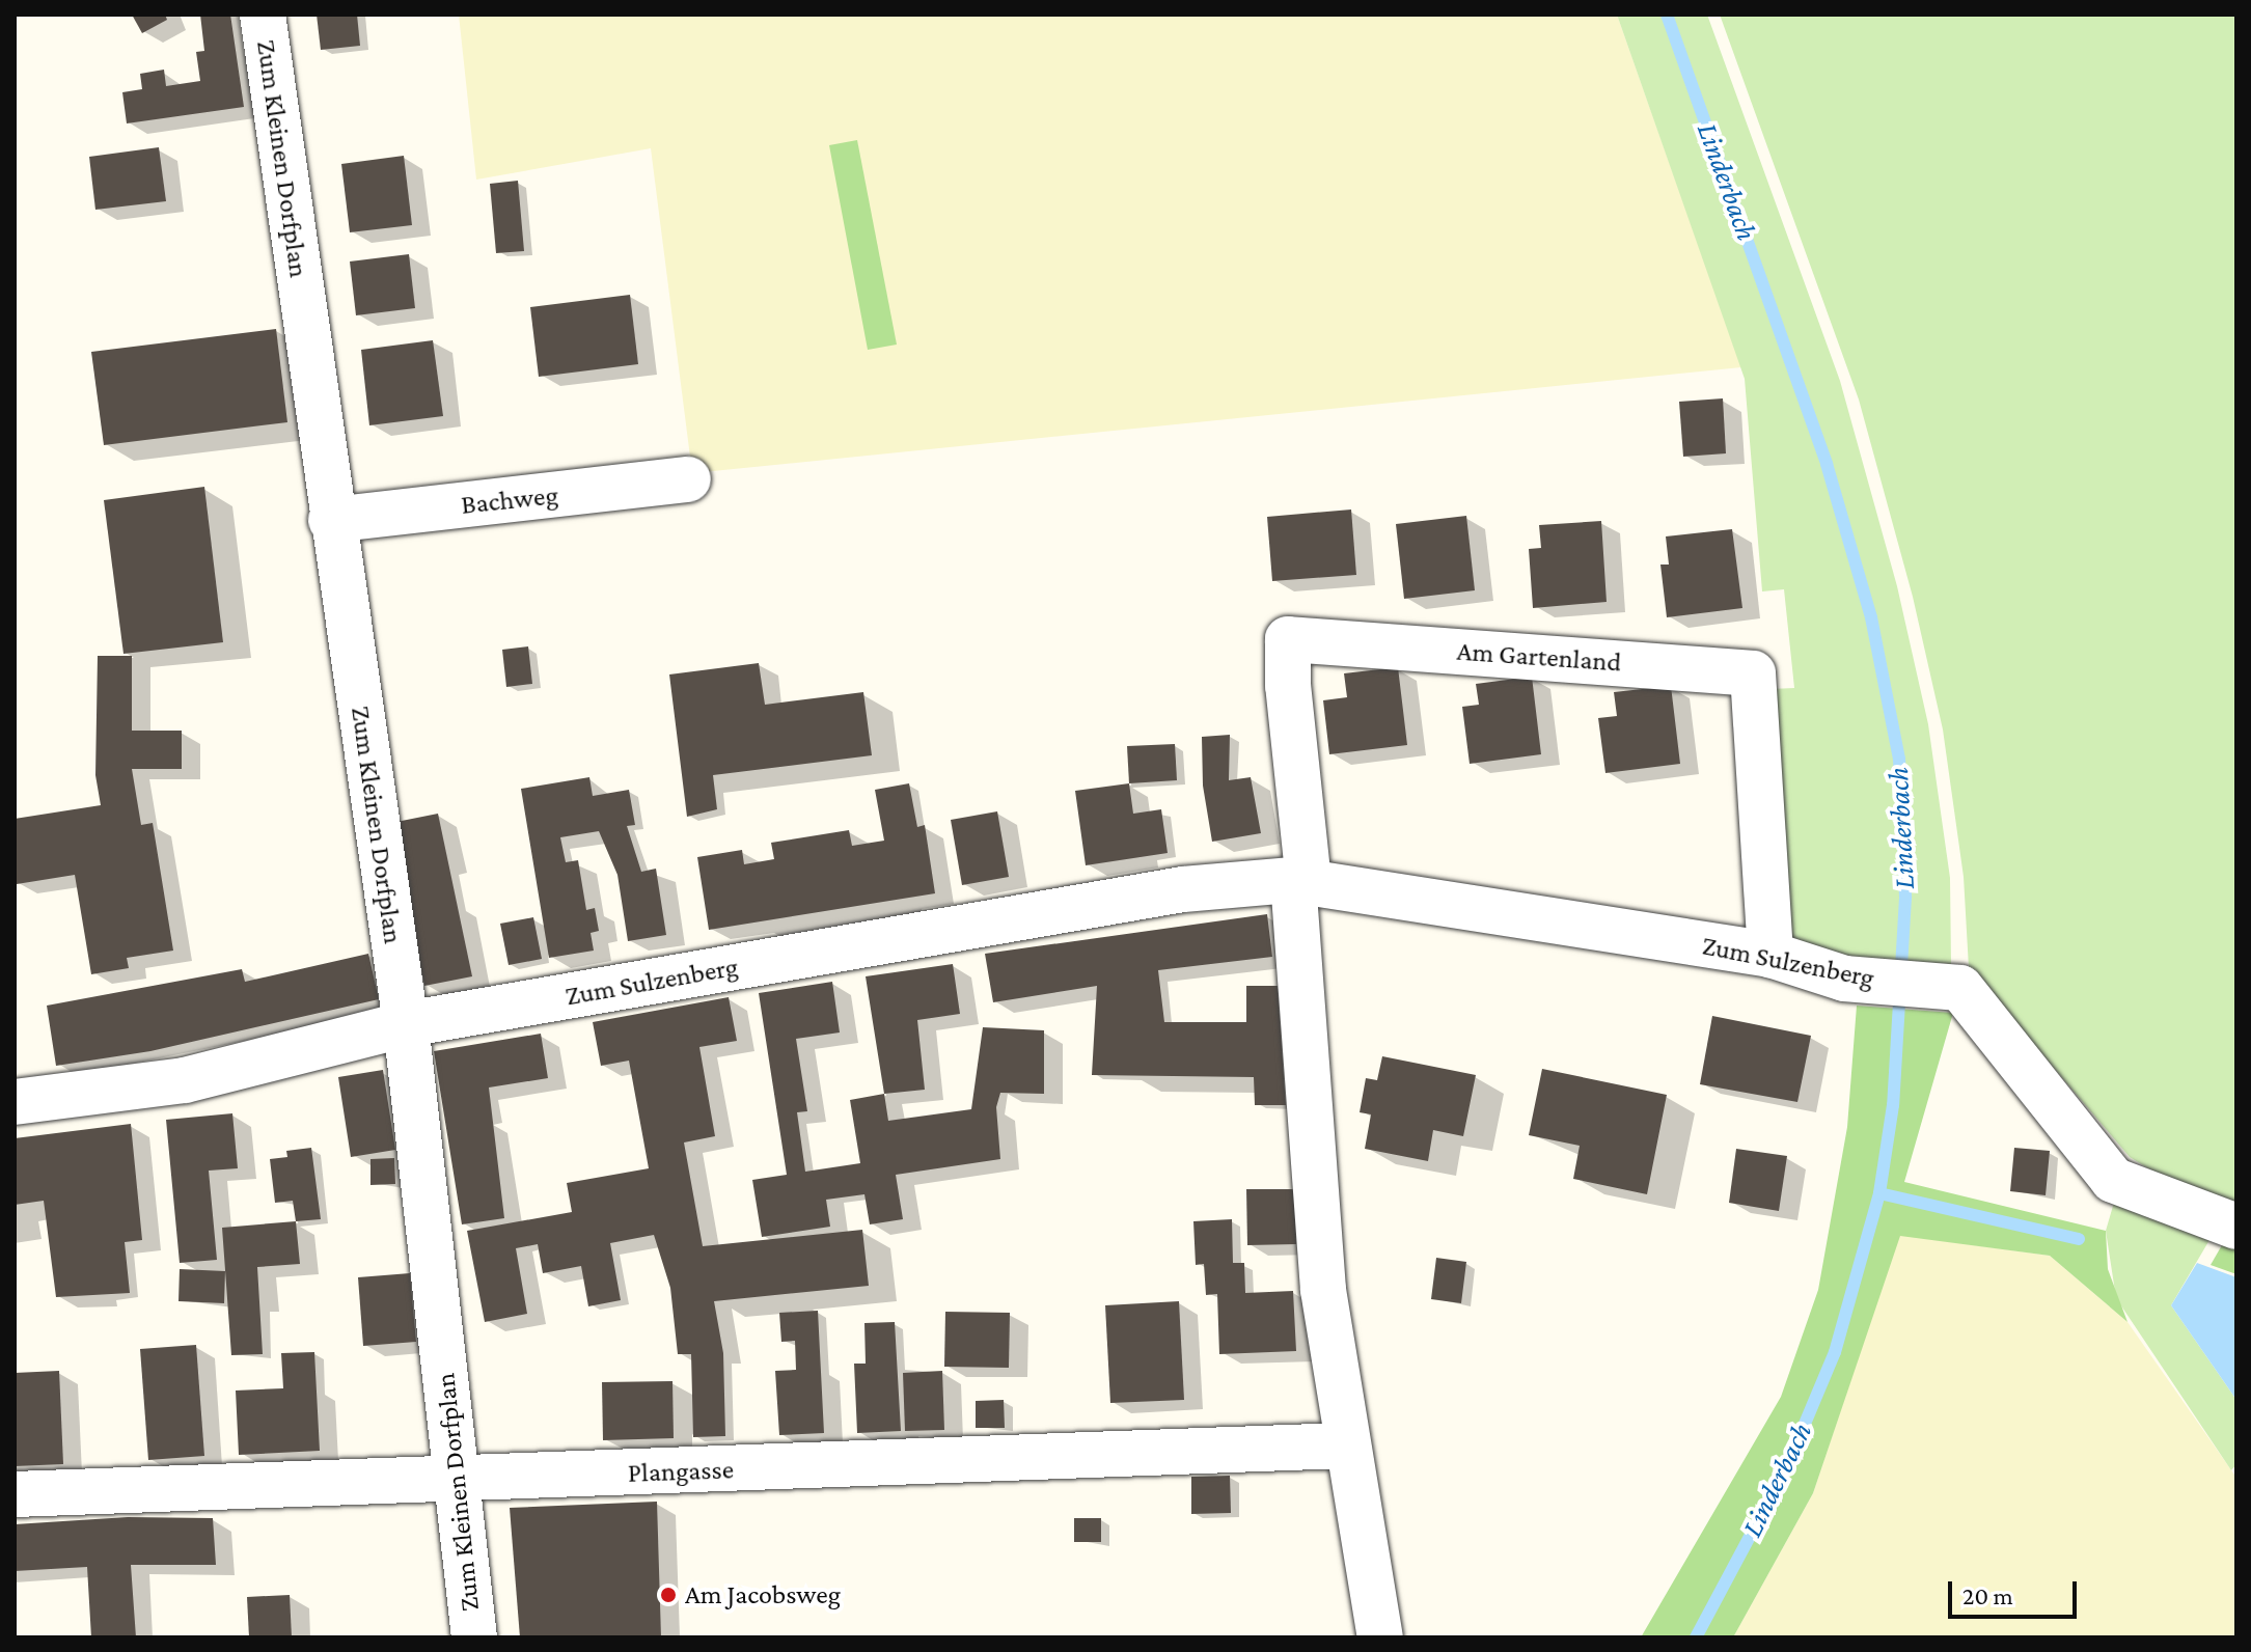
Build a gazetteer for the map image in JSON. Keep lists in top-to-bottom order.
{
  "streets": {
    "street": [
      "Zum Kleinen Dorfplan",
      "Bachweg",
      "Am Gartenland",
      "Zum Sulzenberg",
      "Plangasse"
    ]
  },
  "crossings": [
    ["Zum Kleinen Dorfplan", "Bachweg"],
    ["Zum Kleinen Dorfplan", "Zum Sulzenberg"],
    ["Zum Kleinen Dorfplan", "Plangasse"],
    ["Am Gartenland", "Zum Sulzenberg"]
  ],
  "water": ["Linderbach"],
  "places": ["Am Jacobsweg"],
  "scale_bar": "20 m"
}
